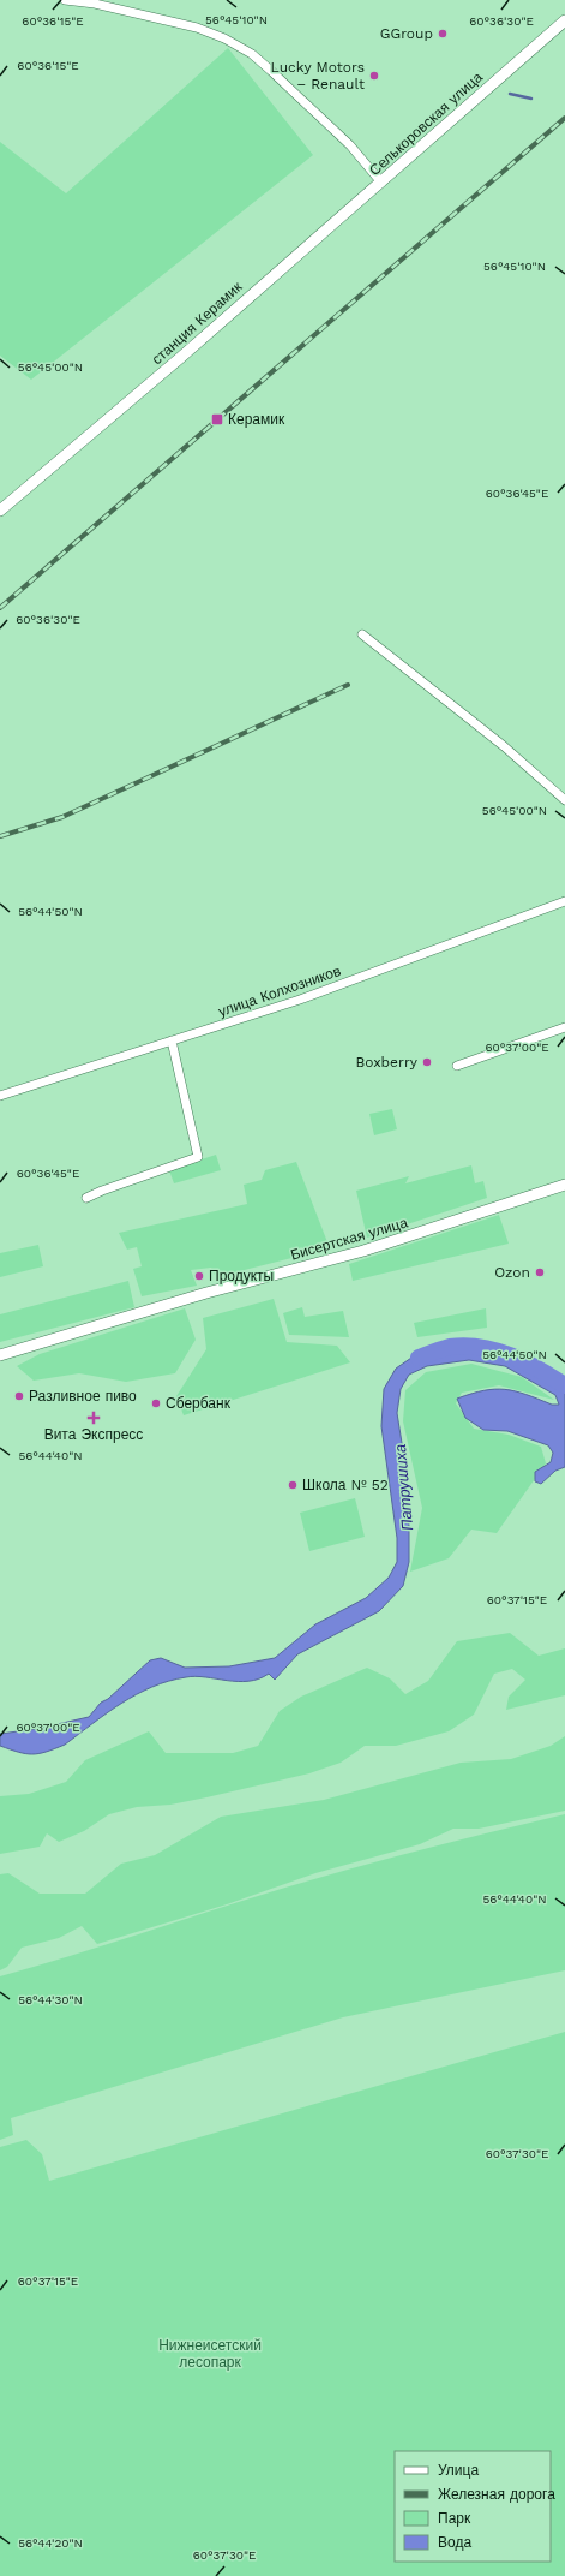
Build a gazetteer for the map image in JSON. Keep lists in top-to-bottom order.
{
  "streets": {
    "main road": ["Селькоровская улица", "станция Керамик", "Бисертская улица"],
    "street": ["улица Колхозников"]
  },
  "crossings": [
    ["Селькоровская улица", "станция Керамик"]
  ],
  "water": ["Патрушиха"],
  "parks": ["Нижнеисетский лесопарк"],
  "places": {
    "other": [
      "GGroup",
      "Lucky Motors – Renault",
      "Boxberry",
      "Ozon",
      "Продукты",
      "Разливное пиво",
      "Сбербанк",
      "Школа № 52"
    ],
    "transit": ["Керамик"],
    "health": ["Вита Экспресс"]
  },
  "legend": [
    "Улица",
    "Железная дорога",
    "Парк",
    "Вода"
  ],
  "coordinates": [
    "56°45'10\"N",
    "60°36'30\"E",
    "60°36'15\"E",
    "56°45'00\"N",
    "60°36'45\"E",
    "56°44'50\"N",
    "60°37'00\"E",
    "56°44'40\"N",
    "60°37'15\"E",
    "56°44'30\"N",
    "60°37'30\"E",
    "56°44'20\"N"
  ]
}
